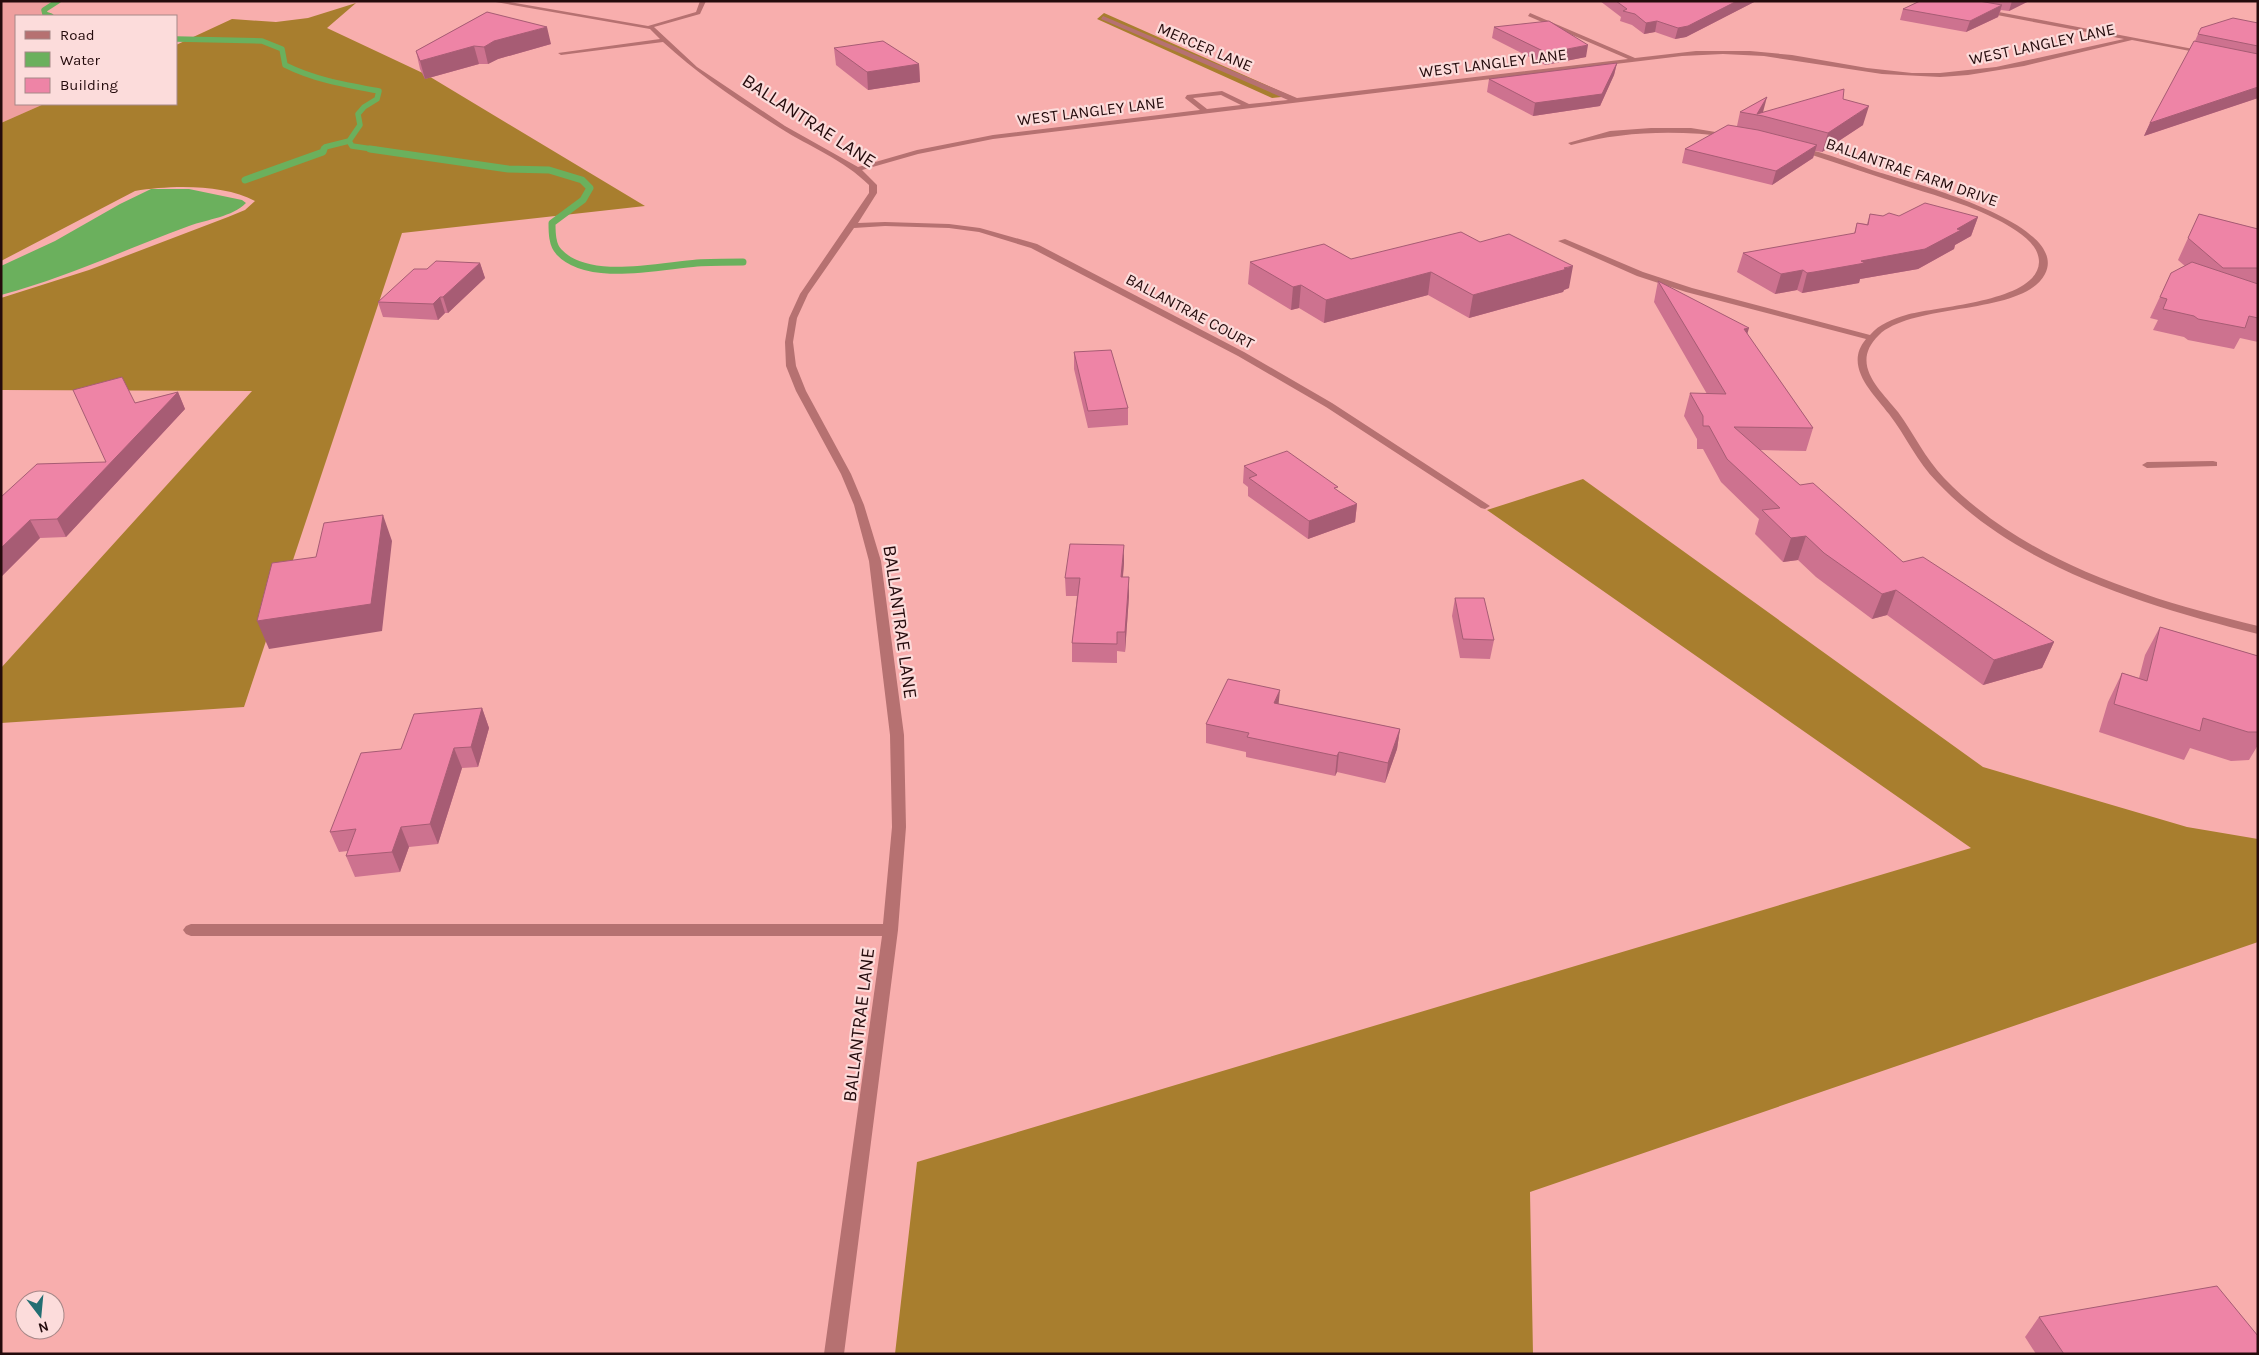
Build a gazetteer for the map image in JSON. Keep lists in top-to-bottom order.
{
  "streets": {
    "street": [
      "WEST LANGLEY LANE",
      "MERCER LANE",
      "BALLANTRAE LANE",
      "BALLANTRAE FARM DRIVE",
      "BALLANTRAE COURT"
    ]
  },
  "crossings": [
    ["WEST LANGLEY LANE", "MERCER LANE"],
    ["WEST LANGLEY LANE", "BALLANTRAE LANE"],
    ["BALLANTRAE LANE", "BALLANTRAE COURT"]
  ],
  "legend": ["Road", "Water", "Building"],
  "north": "bottom"
}
